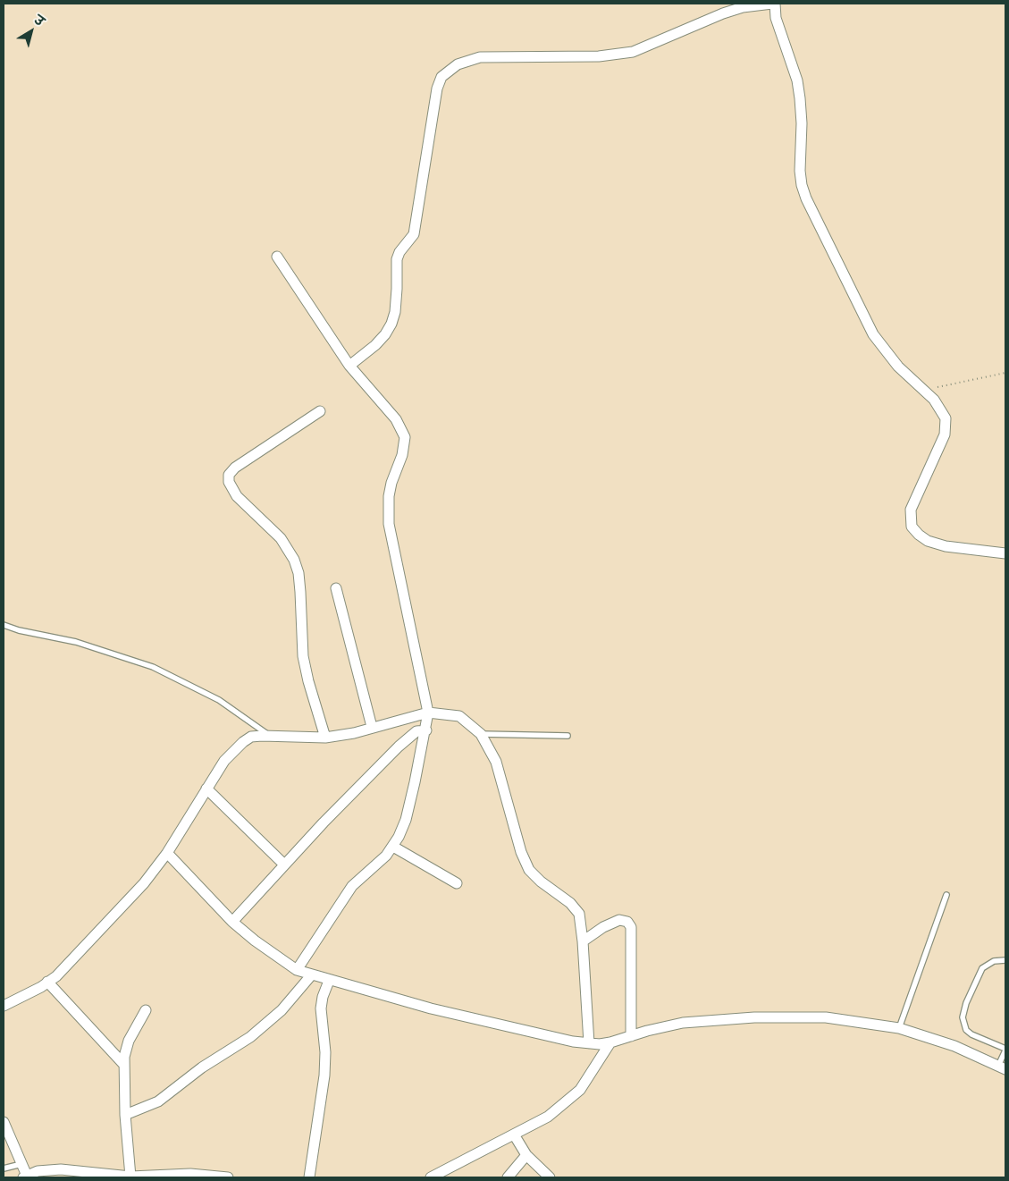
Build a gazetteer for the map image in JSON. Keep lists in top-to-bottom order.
{
  "north": "top right"
}
